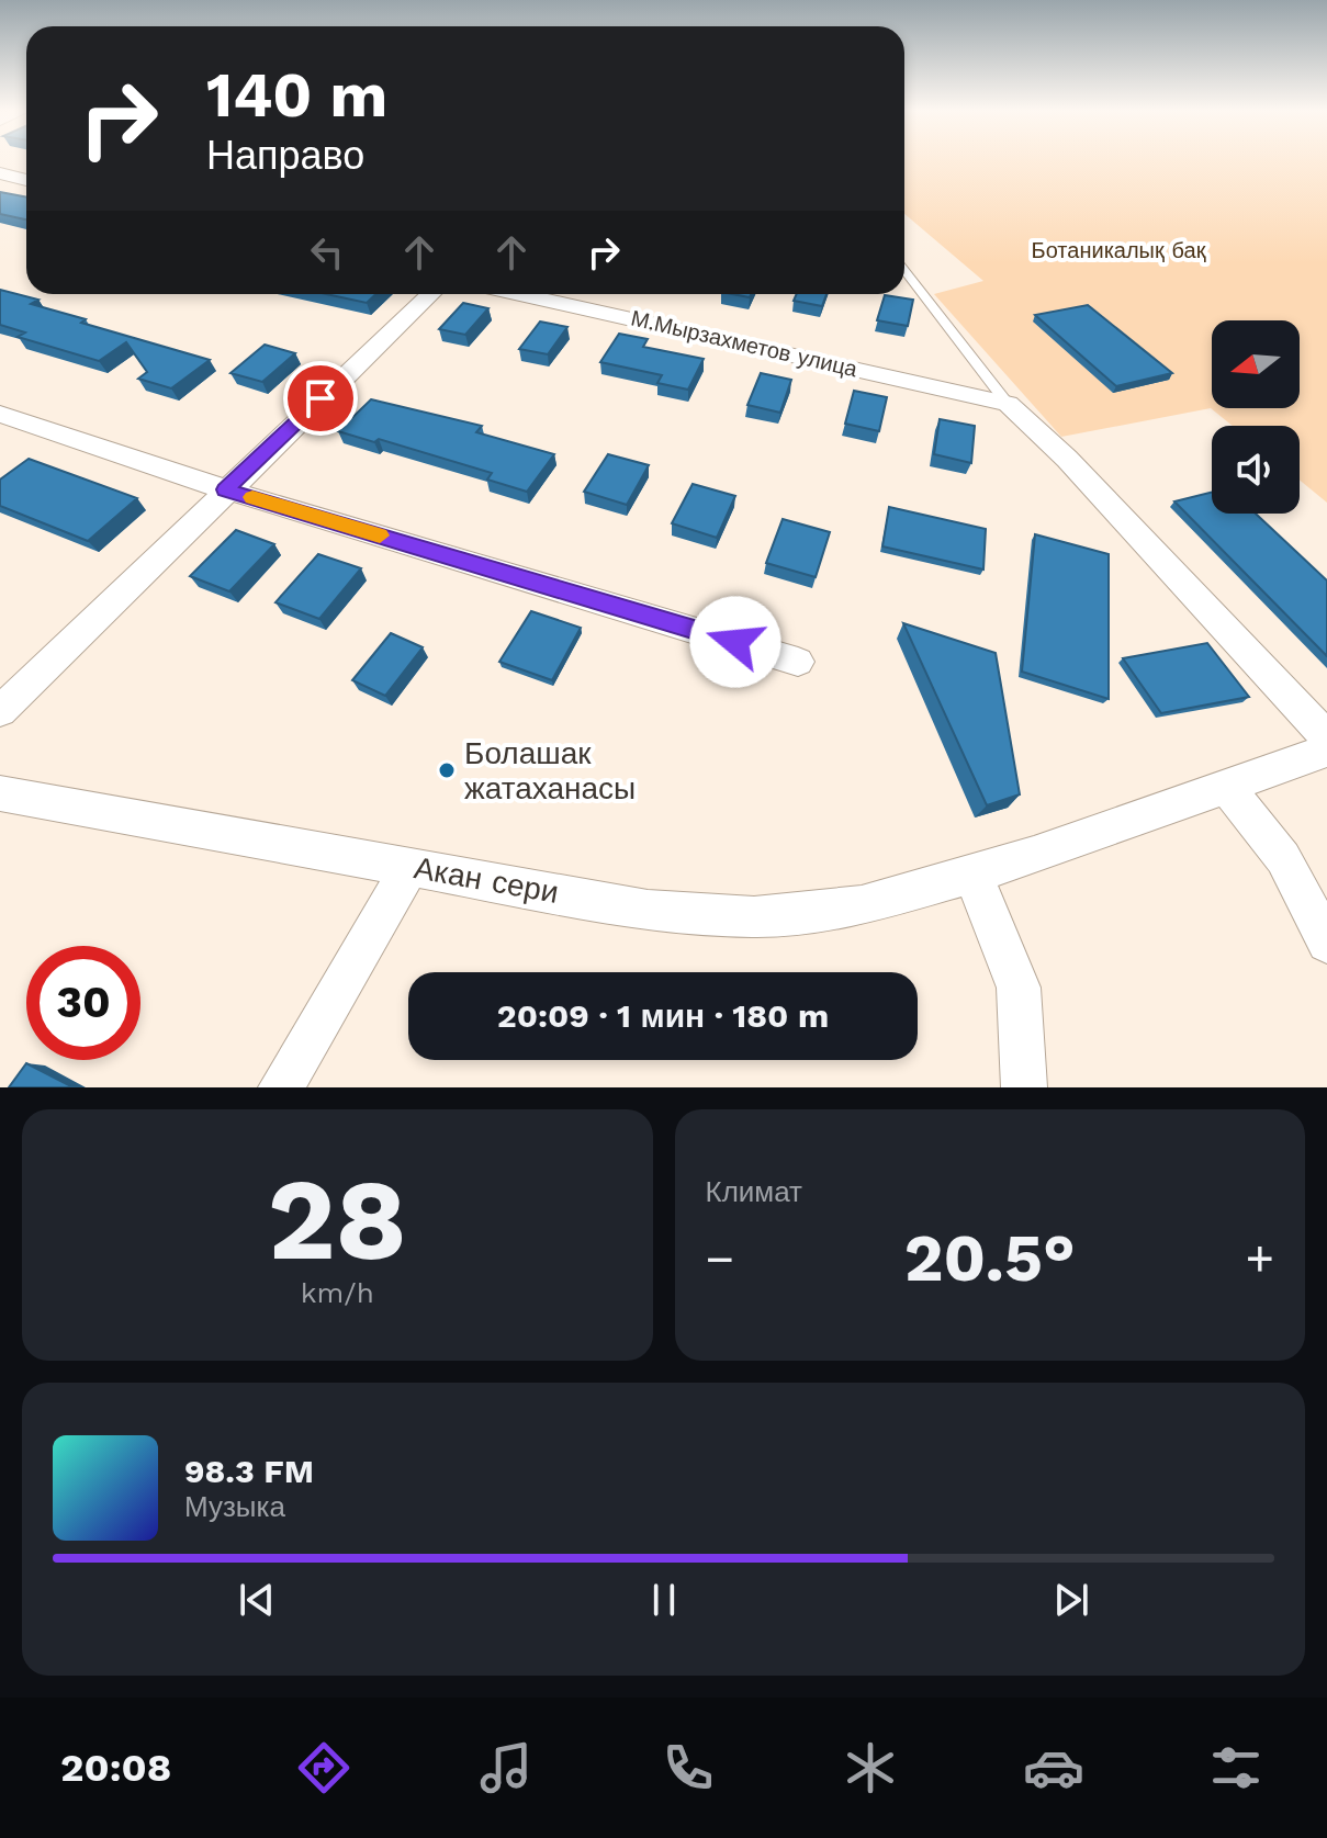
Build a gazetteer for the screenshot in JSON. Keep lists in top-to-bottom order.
{
  "streets": {
    "street": ["М.Мырзахметов улица", "Акан сери"]
  },
  "parks": ["Ботаникалық бақ"],
  "places": ["Болашак жатаханасы"],
  "north": "left",
  "page": {
    "turn": ["140 m", "Направо"],
    "limit": "30",
    "trip": "20:09 · 1 мин · 180 m",
    "tile": [
      ["28", "km/h"],
      "Климат"
    ],
    "heat": ["−", "20.5°", "+"],
    "song": ["98.3 FM", "Музыка"],
    "tabs": "20:08"
  }
}
